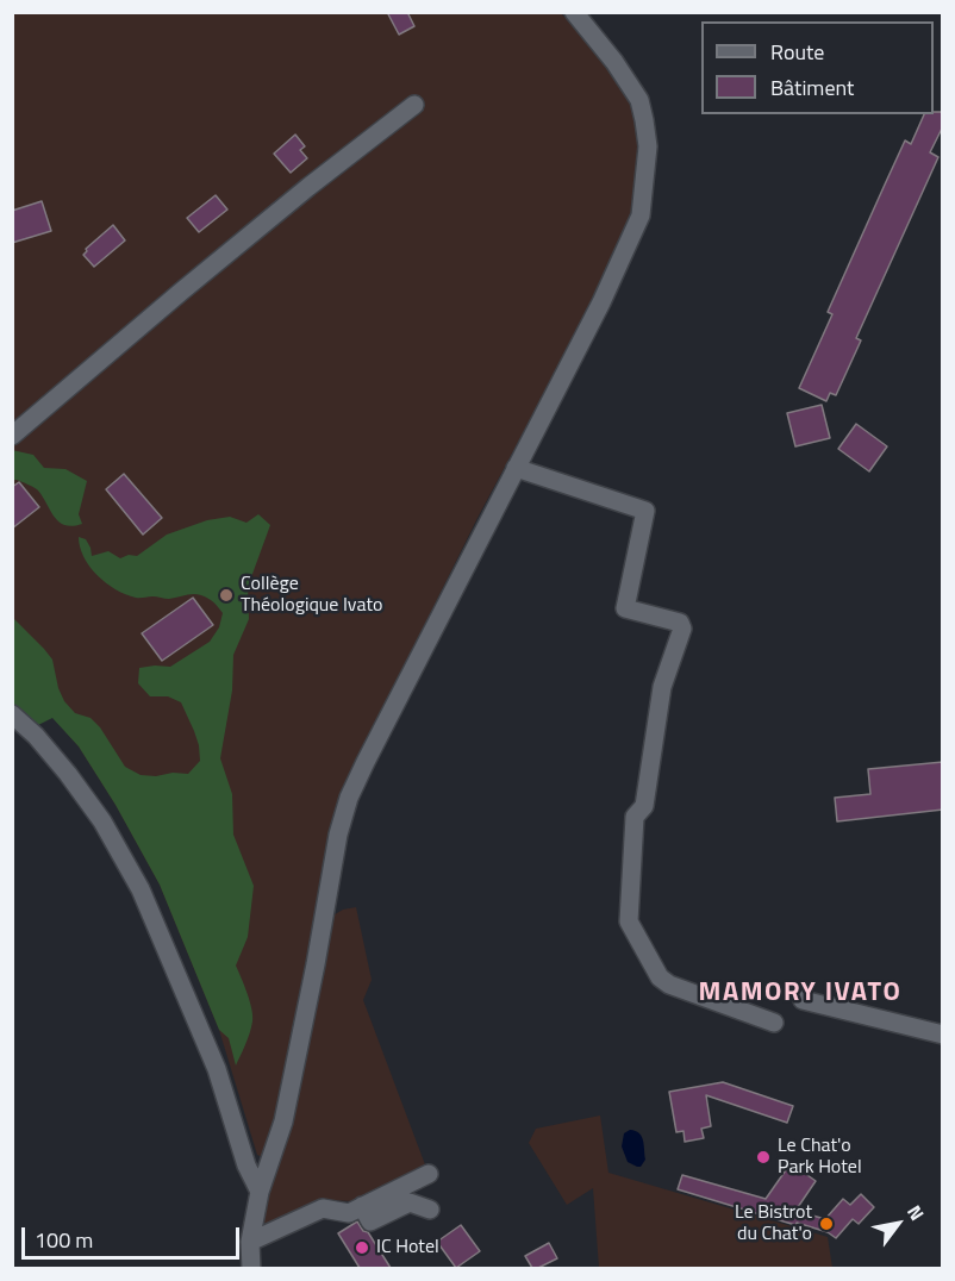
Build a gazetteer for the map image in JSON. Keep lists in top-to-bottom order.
{
  "districts": ["MAMORY IVATO"],
  "places": [
    "Collège Théologique Ivato",
    "Le Chat'o Park Hotel",
    "Le Bistrot du Chat'o",
    "IC Hotel"
  ],
  "legend": ["Route", "Bâtiment"],
  "scale_bar": "100 m",
  "north": "top right"
}
